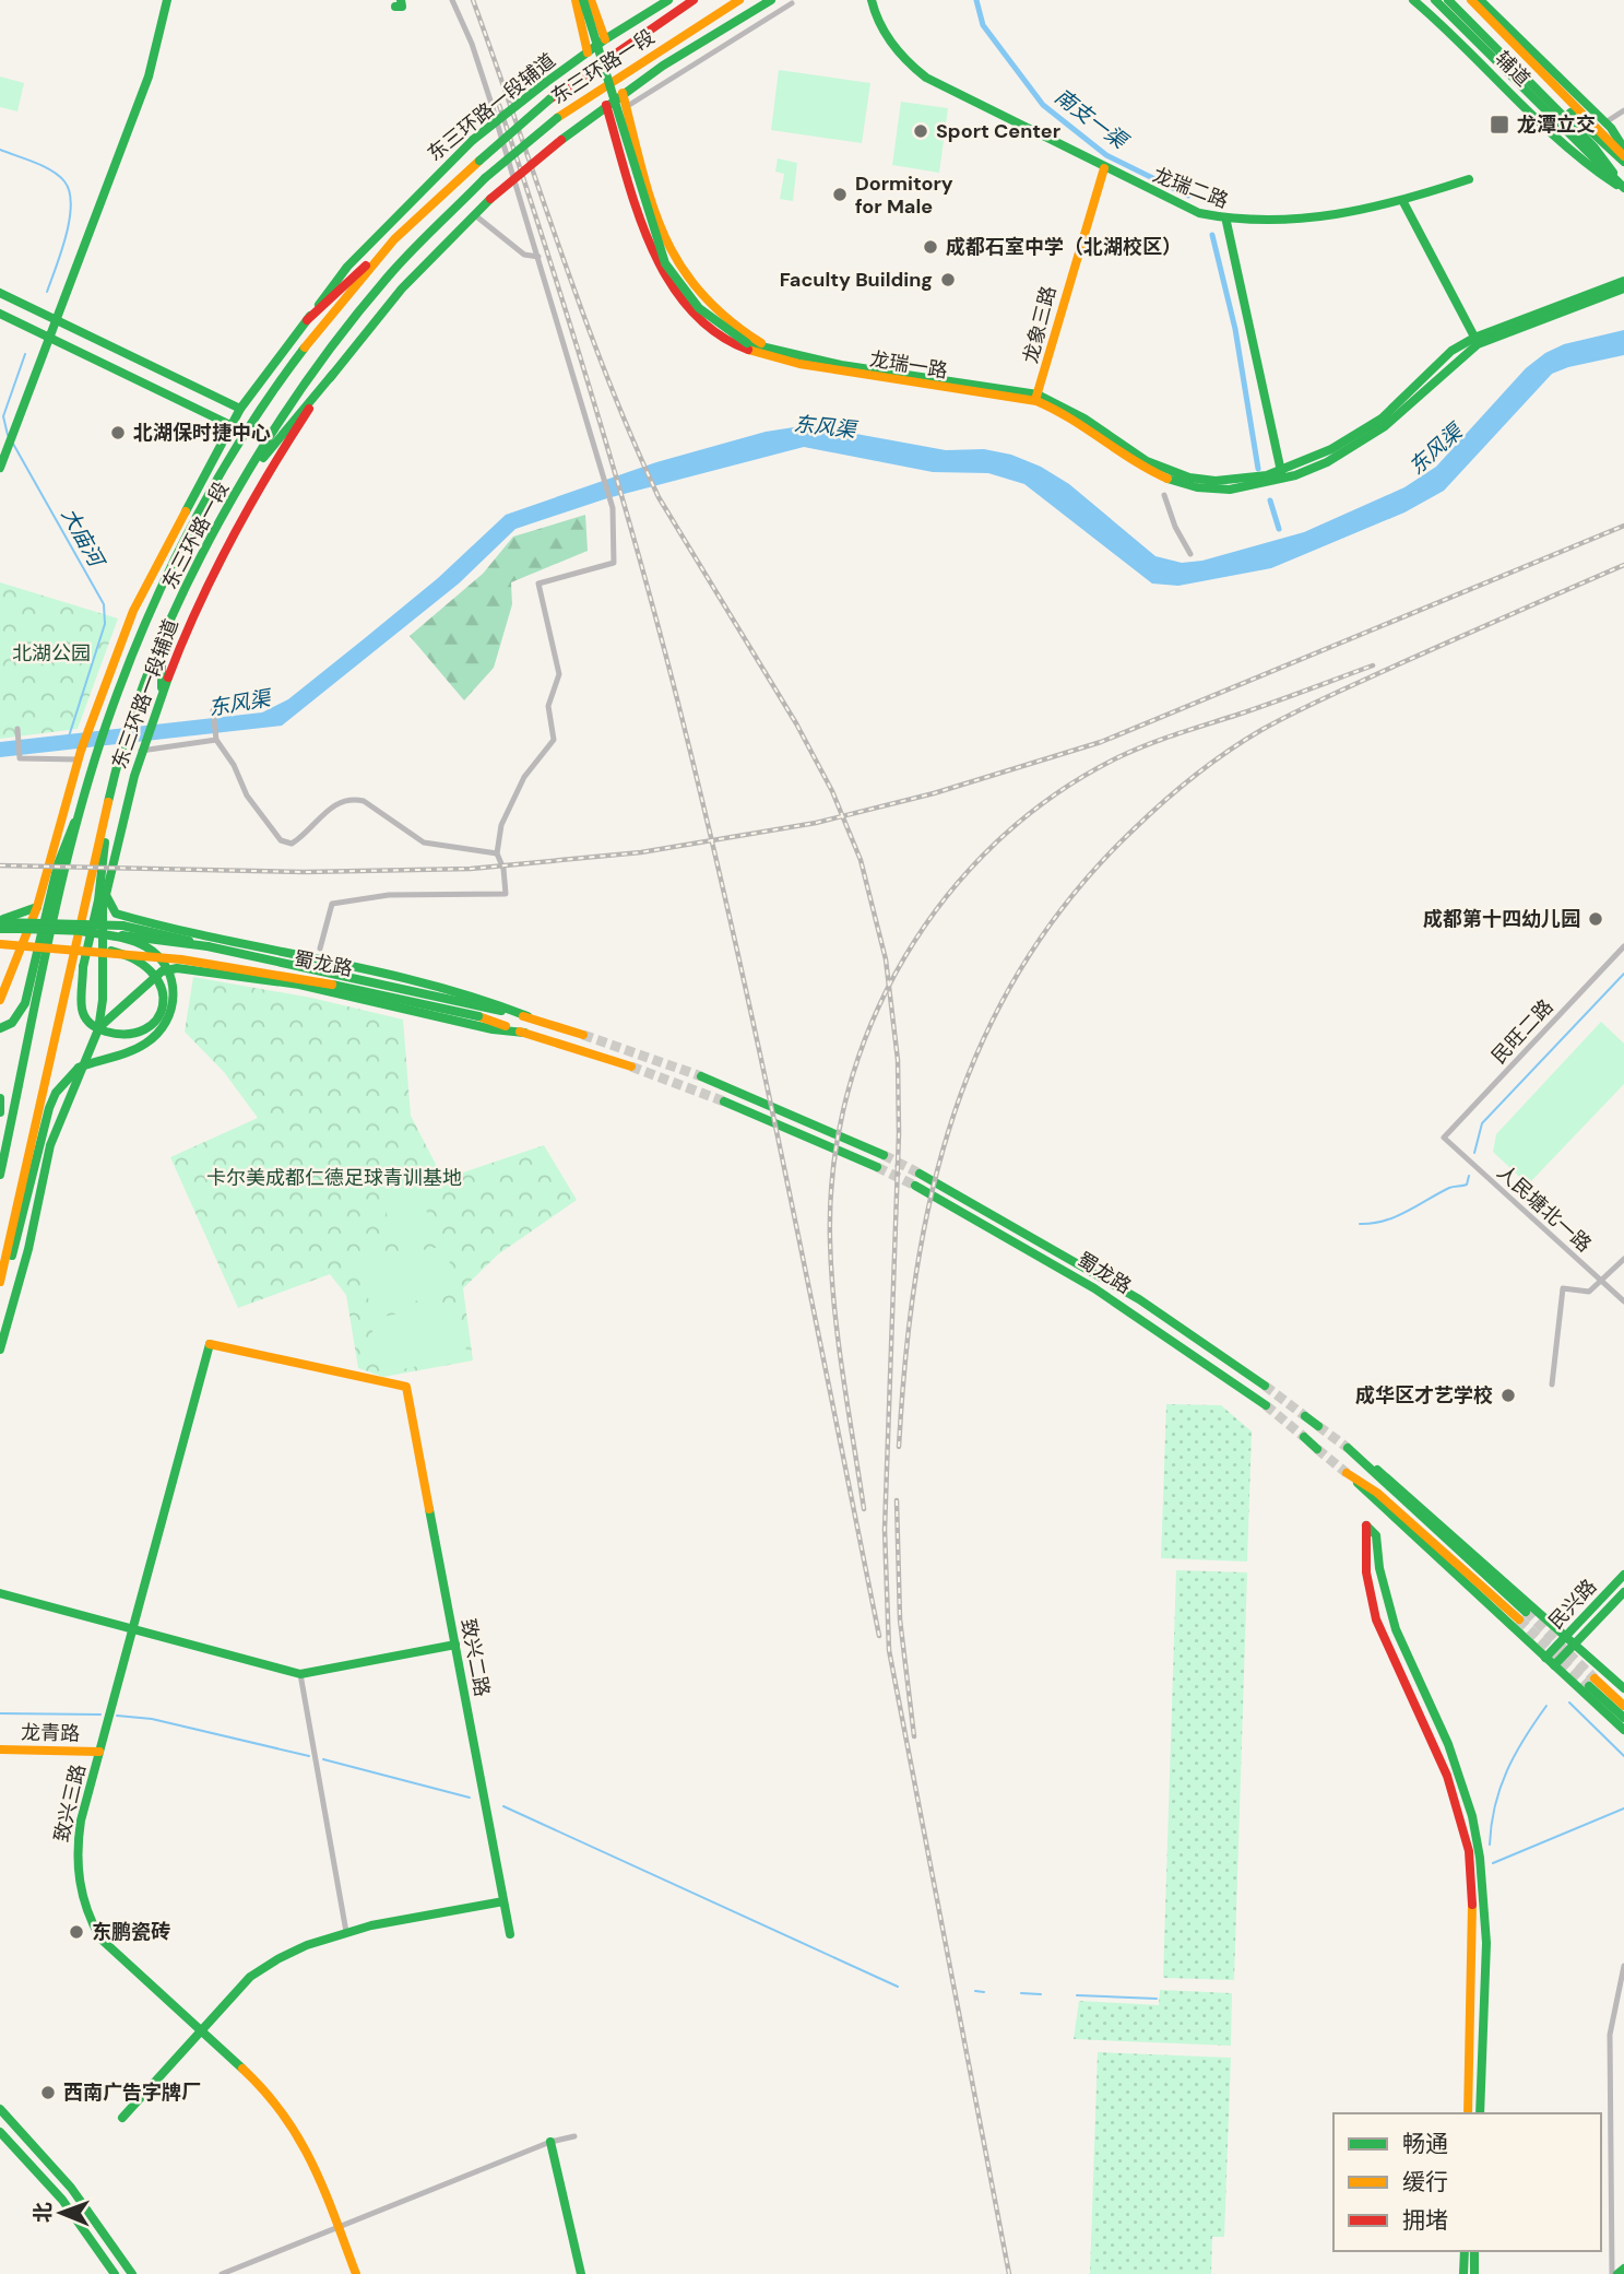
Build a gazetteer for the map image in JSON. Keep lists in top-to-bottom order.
{
  "streets": {
    "main road": [
      "东三环路一段",
      "辅道",
      "东三环路一段辅道",
      "龙瑞二路",
      "龙象三路",
      "龙瑞一路",
      "蜀龙路",
      "民兴路",
      "致兴二路",
      "龙青路",
      "致兴三路"
    ],
    "street": ["民旺二路", "人民塘北一路"]
  },
  "crossings": [
    ["龙瑞二路", "龙象三路"],
    ["龙象三路", "龙瑞一路"],
    ["民旺二路", "人民塘北一路"],
    ["致兴二路", "致兴三路"],
    ["龙青路", "致兴三路"]
  ],
  "water": ["南支一渠", "东风渠", "大庙河"],
  "parks": ["北湖公园", "卡尔美成都仁德足球青训基地"],
  "places": {
    "transit": ["龙潭立交"],
    "other": [
      "Sport Center",
      "Dormitory for Male",
      "成都石室中学（北湖校区）",
      "Faculty Building",
      "北湖保时捷中心",
      "成都第十四幼儿园",
      "成华区才艺学校",
      "东鹏瓷砖",
      "西南广告字牌厂"
    ]
  },
  "legend": ["畅通", "缓行", "拥堵"],
  "north": "left"
}
